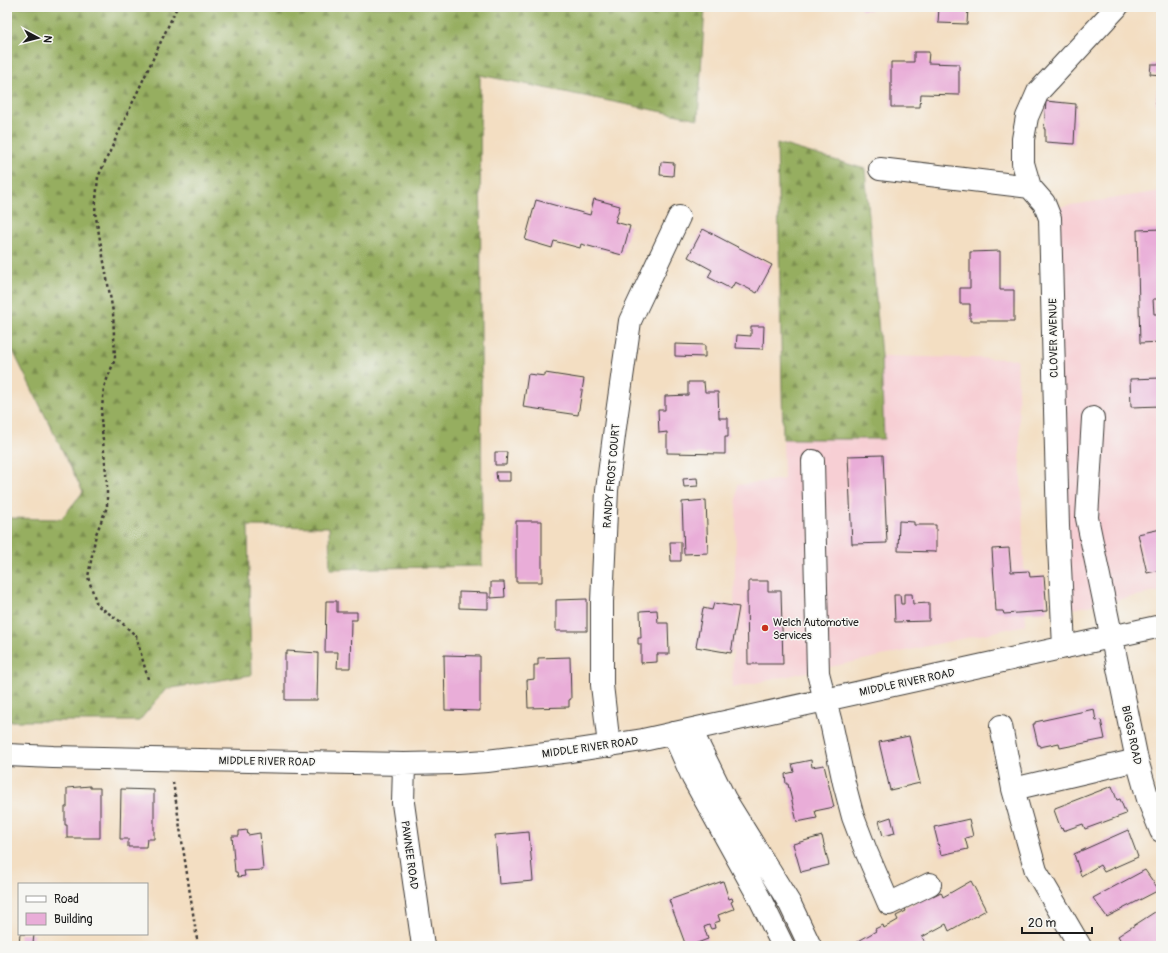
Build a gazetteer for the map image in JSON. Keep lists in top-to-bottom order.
{
  "streets": {
    "street": [
      "CLOVER AVENUE",
      "RANDY FROST COURT",
      "MIDDLE RIVER ROAD",
      "BIGGS ROAD",
      "PAWNEE ROAD"
    ]
  },
  "crossings": [
    ["CLOVER AVENUE", "MIDDLE RIVER ROAD"],
    ["RANDY FROST COURT", "MIDDLE RIVER ROAD"],
    ["MIDDLE RIVER ROAD", "BIGGS ROAD"],
    ["MIDDLE RIVER ROAD", "PAWNEE ROAD"]
  ],
  "places": ["Welch Automotive Services"],
  "legend": ["Road", "Building"],
  "scale_bar": "20 m",
  "north": "right"
}
